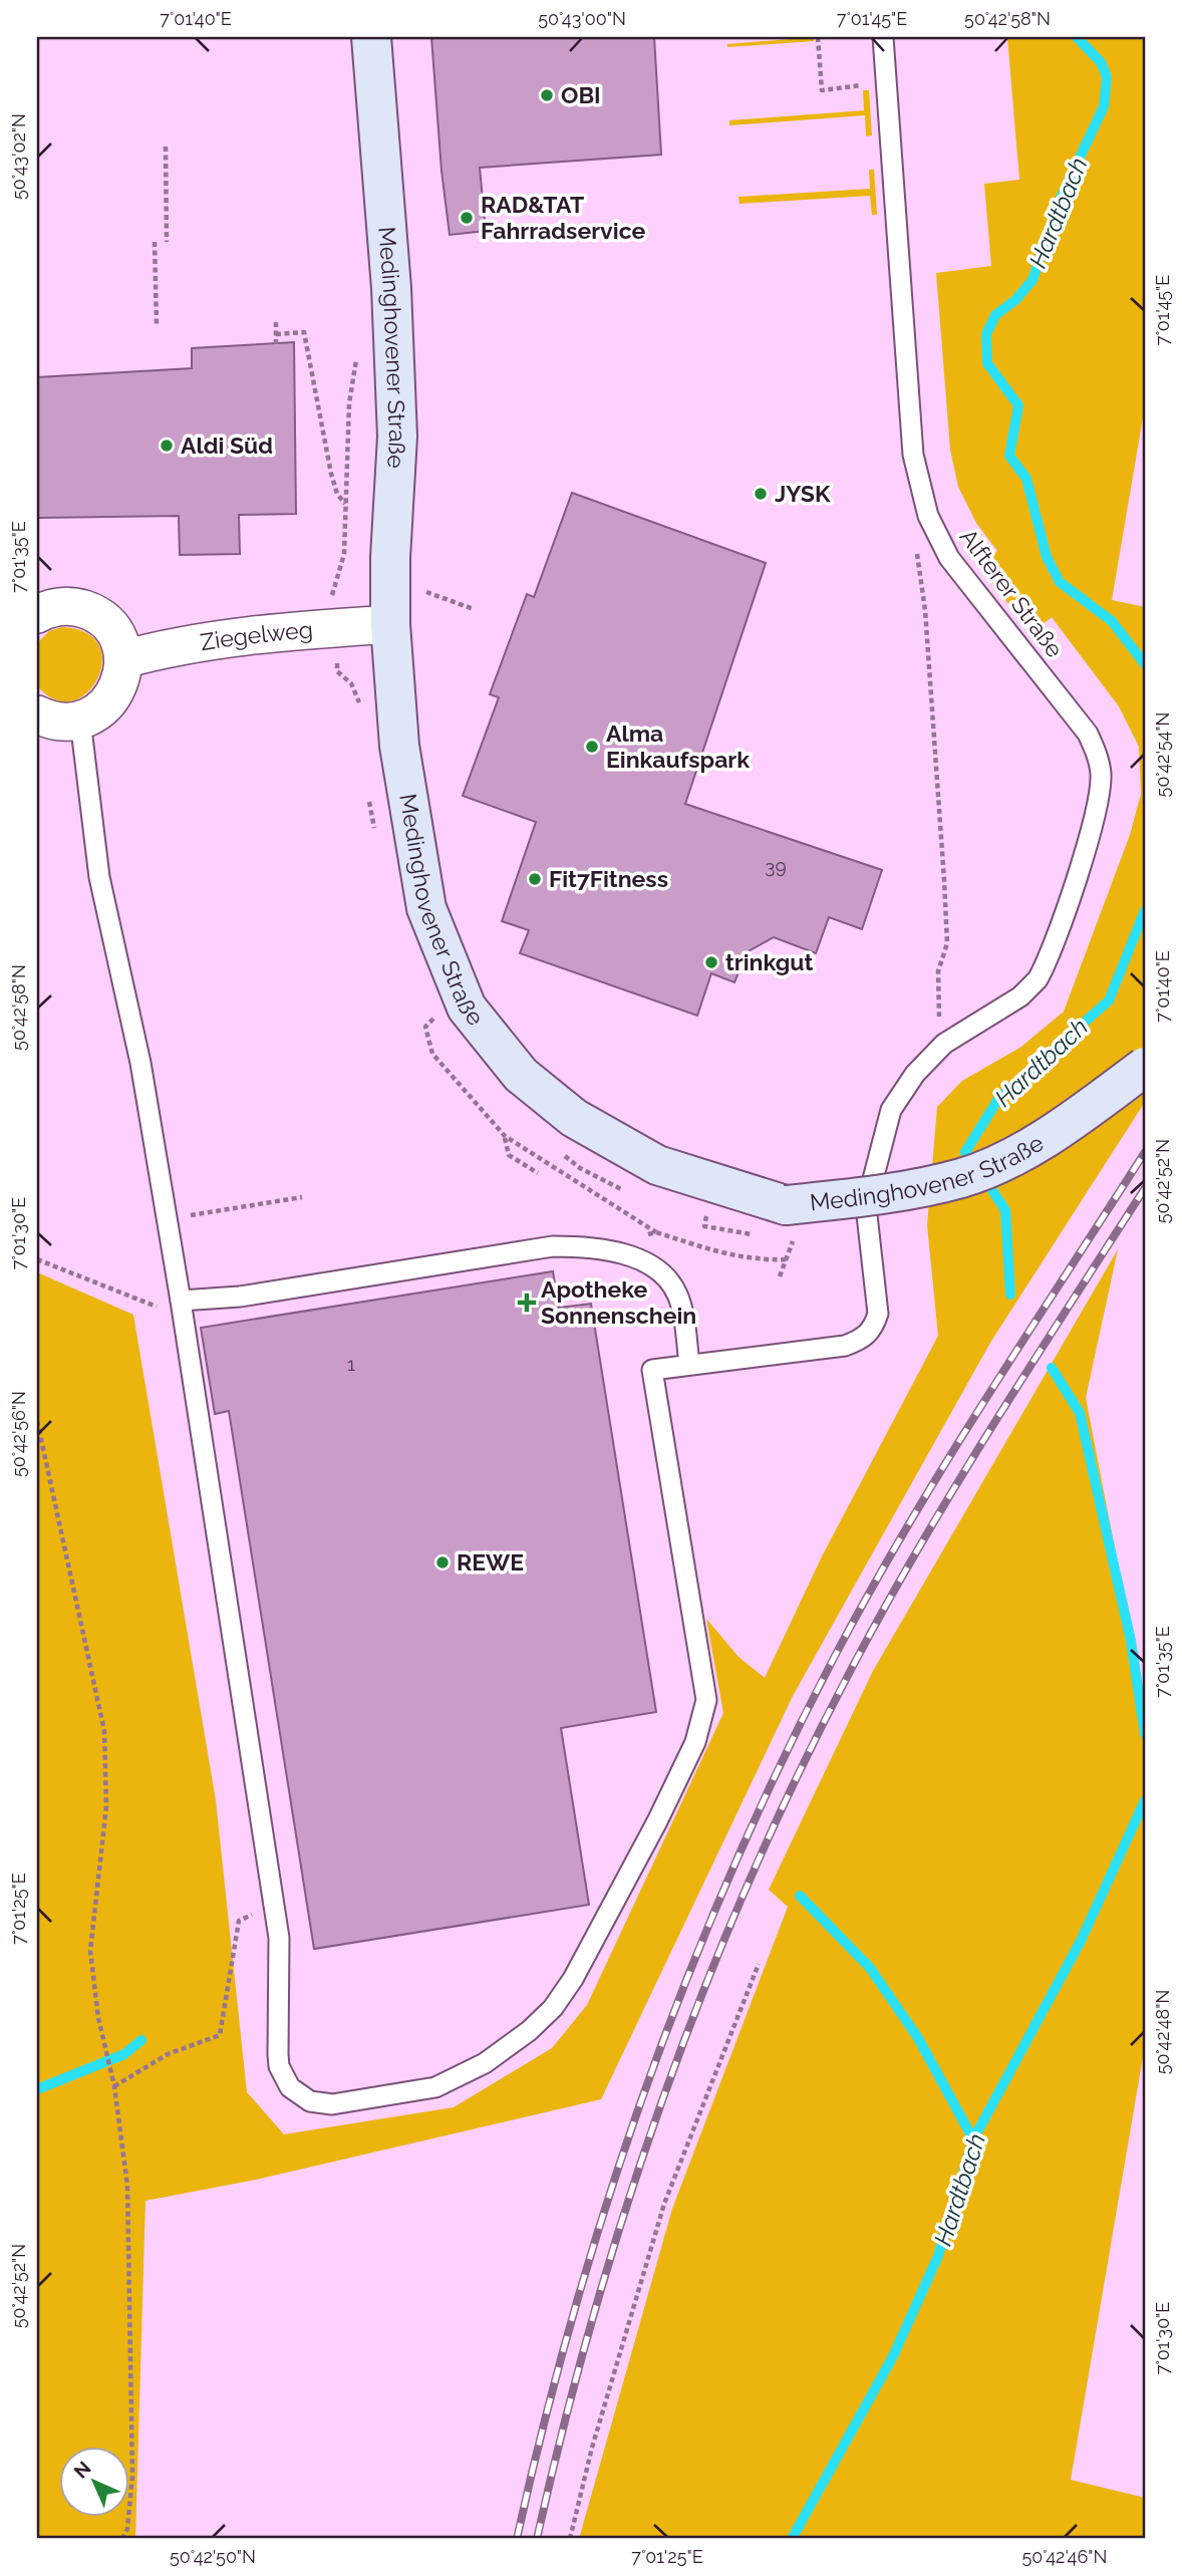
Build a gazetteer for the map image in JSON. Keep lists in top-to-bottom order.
{
  "streets": {
    "main road": ["Medinghovener Straße"],
    "street": ["Ziegelweg"],
    "lane": ["Alfterer Straße"]
  },
  "crossings": [
    ["Medinghovener Straße", "Ziegelweg"]
  ],
  "water": ["Hardtbach"],
  "places": {
    "other": [
      "OBI",
      "RAD&TAT Fahrradservice",
      "Aldi Süd",
      "JYSK",
      "Alma Einkaufspark",
      "Fit7Fitness",
      "trinkgut",
      "REWE"
    ],
    "health": ["Apotheke Sonnenschein"]
  },
  "house_numbers": ["39", "1"],
  "north": "top left",
  "coordinates": [
    "7°01'40\"E",
    "50°43'00\"N",
    "7°01'45\"E",
    "50°42'58\"N",
    "50°43'02\"N",
    "7°01'35\"E",
    "50°42'54\"N",
    "50°42'52\"N",
    "7°01'30\"E",
    "50°42'56\"N",
    "7°01'25\"E",
    "50°42'48\"N",
    "50°42'50\"N",
    "50°42'46\"N"
  ]
}
